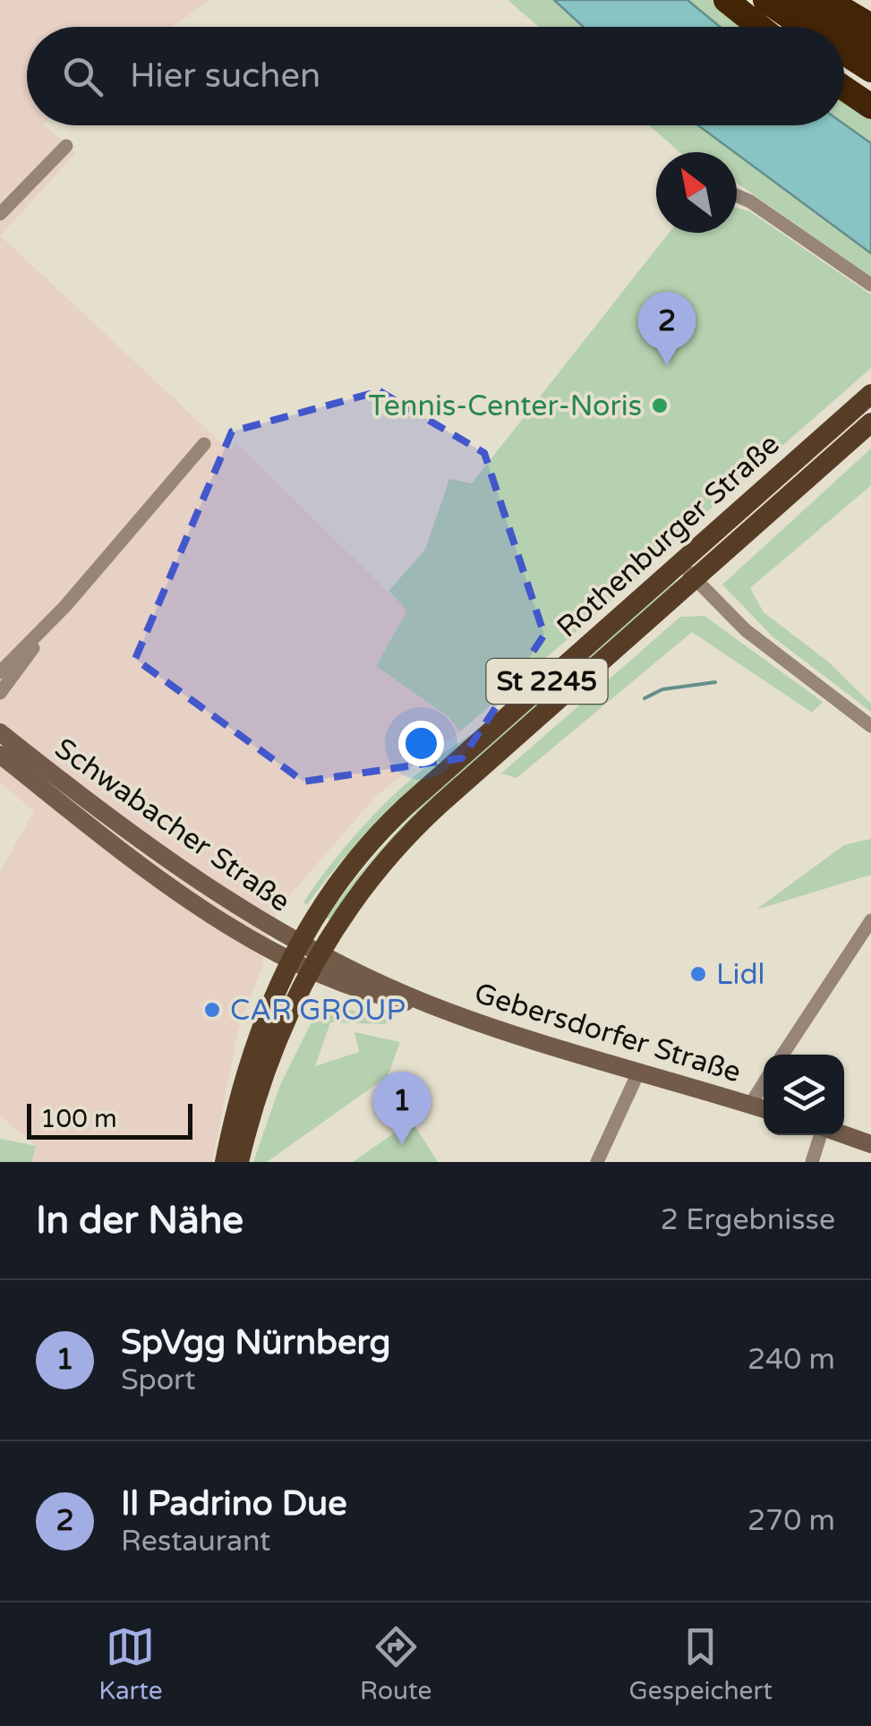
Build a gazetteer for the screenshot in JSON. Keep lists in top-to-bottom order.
{
  "streets": {
    "main road": [
      "Rothenburger Straße",
      "St 2245",
      "Schwabacher Straße",
      "Gebersdorfer Straße"
    ]
  },
  "crossings": [
    ["Rothenburger Straße", "Schwabacher Straße"],
    ["Rothenburger Straße", "Gebersdorfer Straße"],
    ["Schwabacher Straße", "Gebersdorfer Straße"]
  ],
  "places": ["Tennis-Center-Noris", "Lidl", "CAR GROUP"],
  "scale_bar": "100 m",
  "north": "top left",
  "page": {
    "search": "Hier suchen",
    "pins": ["2", "1"],
    "scale": "100 m",
    "heading": ["In der Nähe", "2 Ergebnisse"],
    "list": [
      {
        "mark": "1",
        "name": "SpVgg Nürnberg",
        "note": "Sport",
        "value": "240 m"
      },
      {
        "mark": "2",
        "name": "Il Padrino Due",
        "note": "Restaurant",
        "value": "270 m"
      }
    ],
    "nav": ["Karte", "Route", "Gespeichert"]
  }
}
